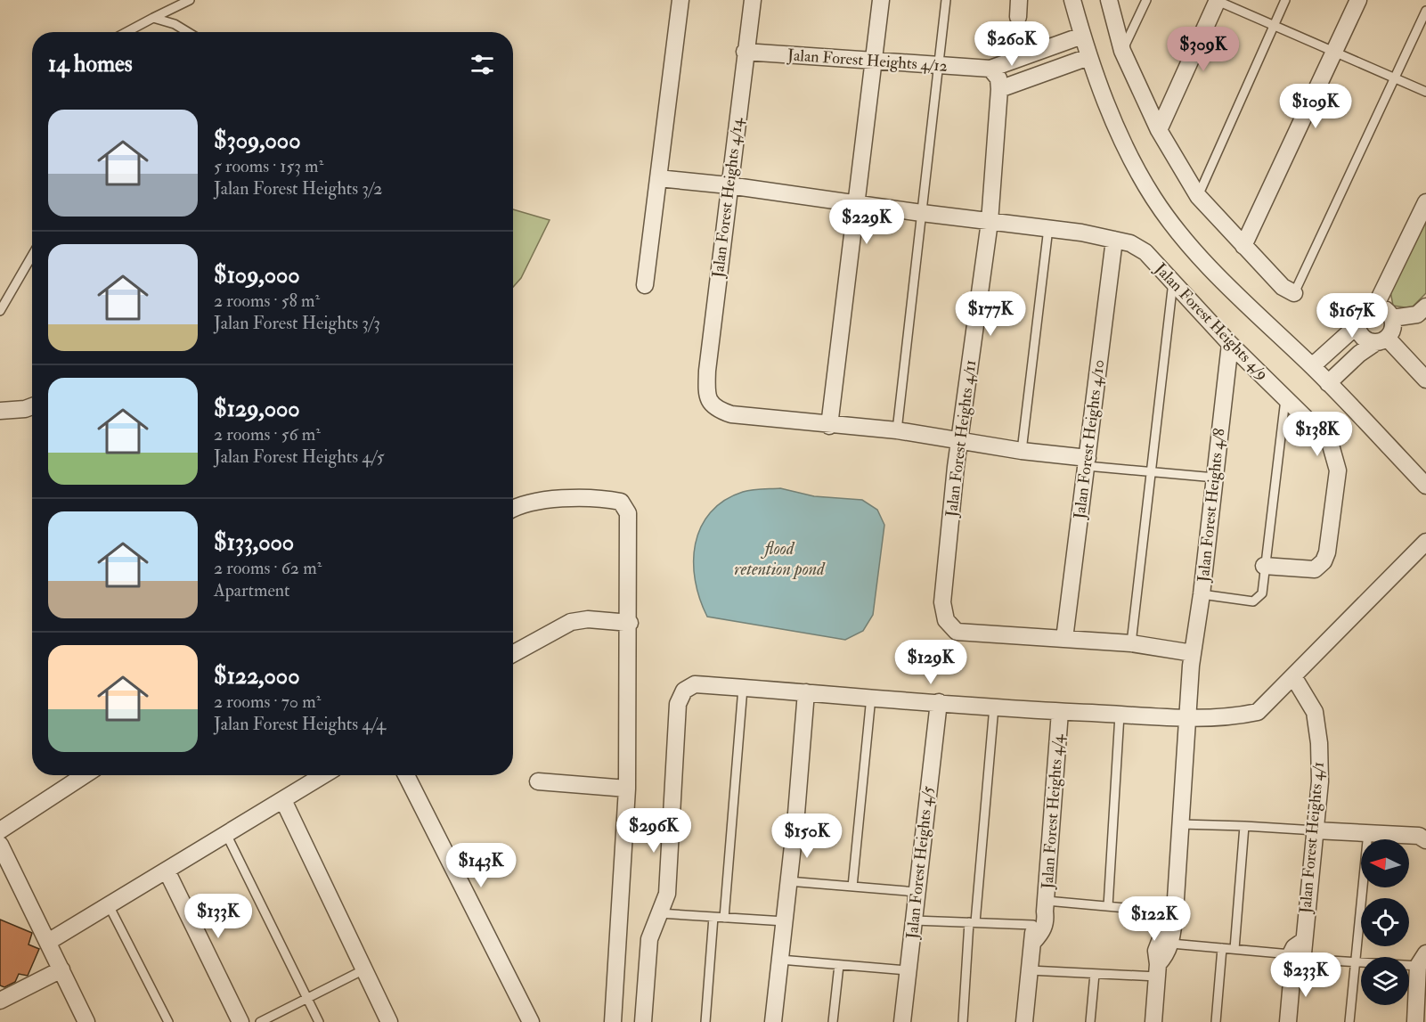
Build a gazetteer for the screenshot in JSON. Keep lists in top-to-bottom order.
{
  "streets": {
    "street": [
      "Jalan Forest Heights 4/12",
      "Jalan Forest Heights 4/14",
      "Jalan Forest Heights 4/9",
      "Jalan Forest Heights 4/11",
      "Jalan Forest Heights 4/10",
      "Jalan Forest Heights 4/8",
      "Jalan Forest Heights 4/4",
      "Jalan Forest Heights 4/1",
      "Jalan Forest Heights 4/5"
    ]
  },
  "crossings": [
    ["Jalan Forest Heights 4/12", "Jalan Forest Heights 4/14"],
    ["Jalan Forest Heights 4/12", "Jalan Forest Heights 4/11"],
    ["Jalan Forest Heights 4/14", "Jalan Forest Heights 4/9"],
    ["Jalan Forest Heights 4/9", "Jalan Forest Heights 4/11"],
    ["Jalan Forest Heights 4/9", "Jalan Forest Heights 4/10"],
    ["Jalan Forest Heights 4/9", "Jalan Forest Heights 4/8"],
    ["Jalan Forest Heights 4/11", "Jalan Forest Heights 4/10"]
  ],
  "water": ["flood retention pond"],
  "north": "left",
  "page": {
    "price": [
      "$260K",
      "$309K",
      "$109K",
      "$229K",
      "$177K",
      "$167K",
      "$138K",
      "$129K",
      "$296K",
      "$150K",
      "$143K",
      "$133K",
      "$122K",
      "$233K"
    ],
    "heading": "14 homes",
    "list": [
      {
        "name": "$309,000",
        "note": "5 rooms · 153 m² · Jalan Forest Heights 3/2"
      },
      {
        "name": "$109,000",
        "note": "2 rooms · 58 m² · Jalan Forest Heights 3/3"
      },
      {
        "name": "$129,000",
        "note": "2 rooms · 56 m² · Jalan Forest Heights 4/5"
      },
      {
        "name": "$133,000",
        "note": "2 rooms · 62 m² · Apartment"
      },
      {
        "name": "$122,000",
        "note": "2 rooms · 70 m² · Jalan Forest Heights 4/4"
      }
    ]
  }
}
